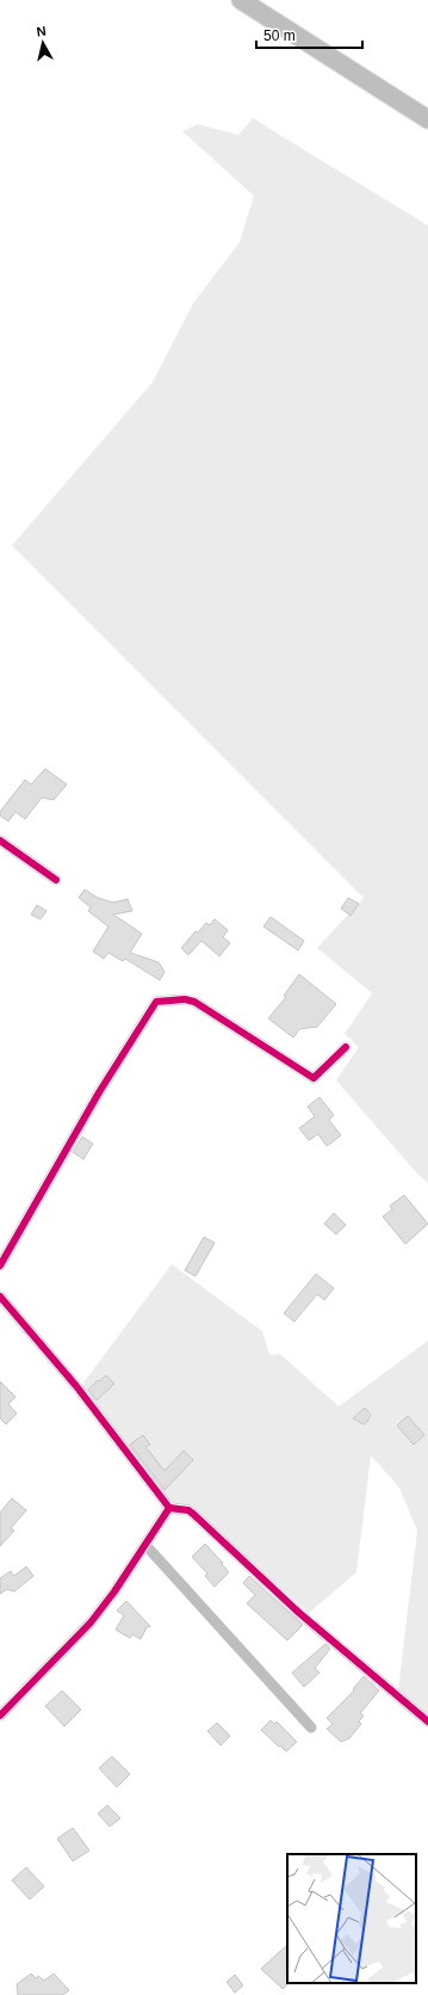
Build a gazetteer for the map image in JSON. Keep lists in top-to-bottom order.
{
  "scale_bar": "50 m",
  "north": "top"
}
